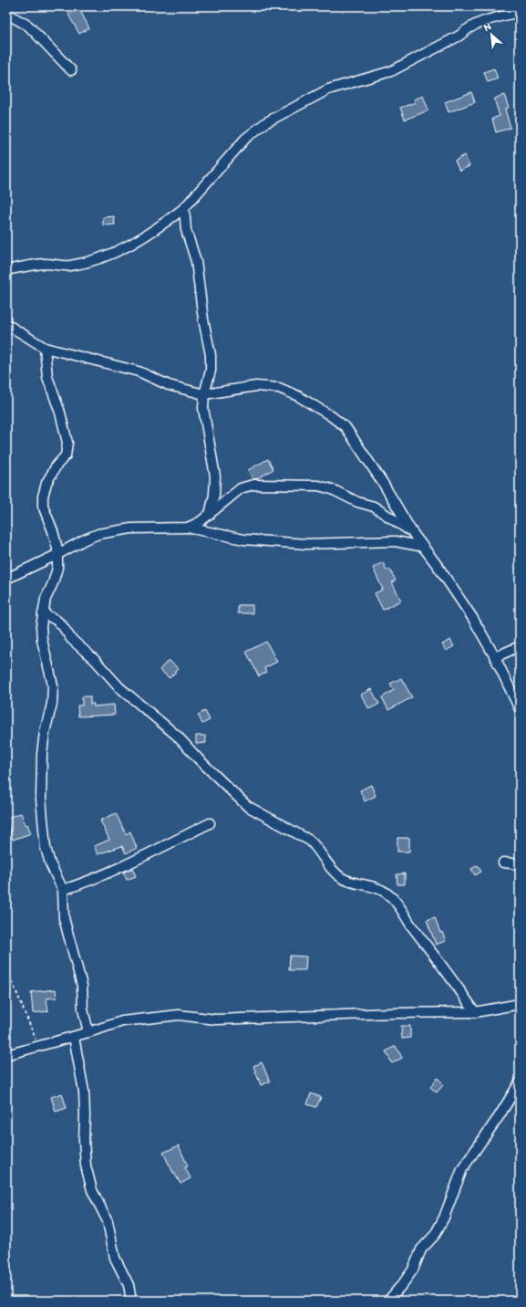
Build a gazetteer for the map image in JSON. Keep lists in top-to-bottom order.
{
  "north": "top left"
}
